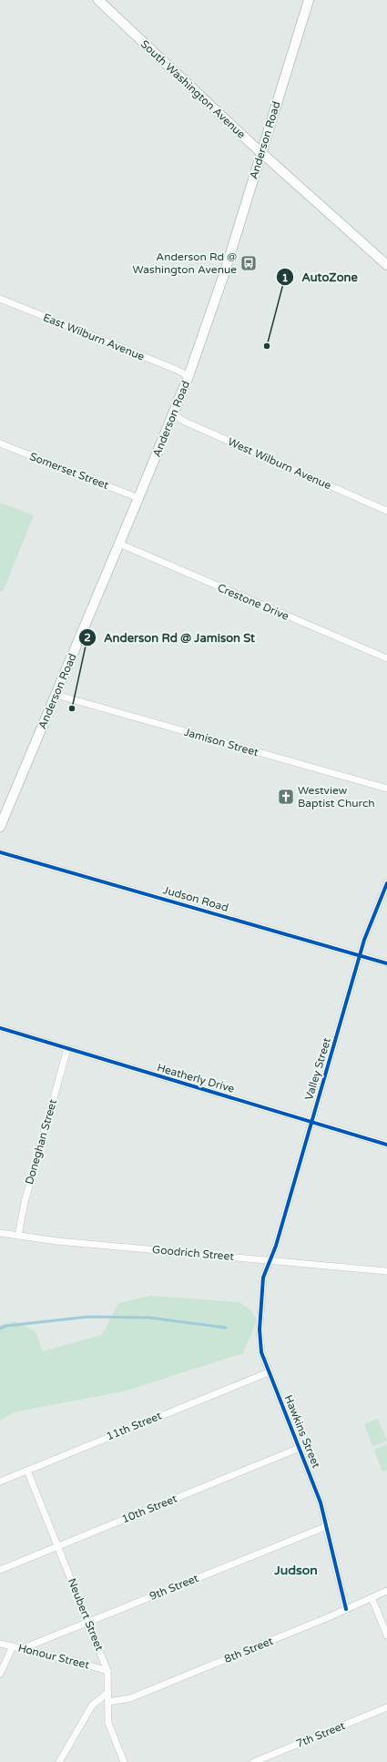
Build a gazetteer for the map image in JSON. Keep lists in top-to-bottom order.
{
  "streets": {
    "main road": ["South Washington Avenue", "Anderson Road"],
    "street": [
      "East Wilburn Avenue",
      "West Wilburn Avenue",
      "Somerset Street",
      "Crestone Drive",
      "Jamison Street",
      "Judson Road",
      "Valley Street",
      "Heatherly Drive",
      "Doneghan Street",
      "Goodrich Street",
      "11th Street",
      "Hawkins Street",
      "10th Street",
      "9th Street",
      "Neubert Street",
      "8th Street",
      "Honour Street",
      "7th Street"
    ]
  },
  "crossings": [
    ["South Washington Avenue", "Anderson Road"],
    ["Anderson Road", "East Wilburn Avenue"],
    ["Anderson Road", "West Wilburn Avenue"],
    ["Anderson Road", "Somerset Street"],
    ["Anderson Road", "Crestone Drive"],
    ["Anderson Road", "Jamison Street"],
    ["Judson Road", "Valley Street"],
    ["Valley Street", "Heatherly Drive"],
    ["Valley Street", "Goodrich Street"],
    ["Valley Street", "Hawkins Street"],
    ["Heatherly Drive", "Doneghan Street"],
    ["Doneghan Street", "Goodrich Street"],
    ["Goodrich Street", "Hawkins Street"],
    ["11th Street", "Hawkins Street"],
    ["11th Street", "Neubert Street"],
    ["Hawkins Street", "10th Street"],
    ["Hawkins Street", "9th Street"],
    ["Hawkins Street", "8th Street"],
    ["10th Street", "Neubert Street"],
    ["9th Street", "Neubert Street"],
    ["9th Street", "Honour Street"],
    ["Neubert Street", "8th Street"],
    ["Neubert Street", "Honour Street"]
  ],
  "districts": ["Judson"],
  "places": {
    "bus stop": ["Anderson Rd @ Washington Avenue"],
    "other": ["AutoZone", "Anderson Rd @ Jamison St"],
    "church": ["Westview Baptist Church"]
  }
}
